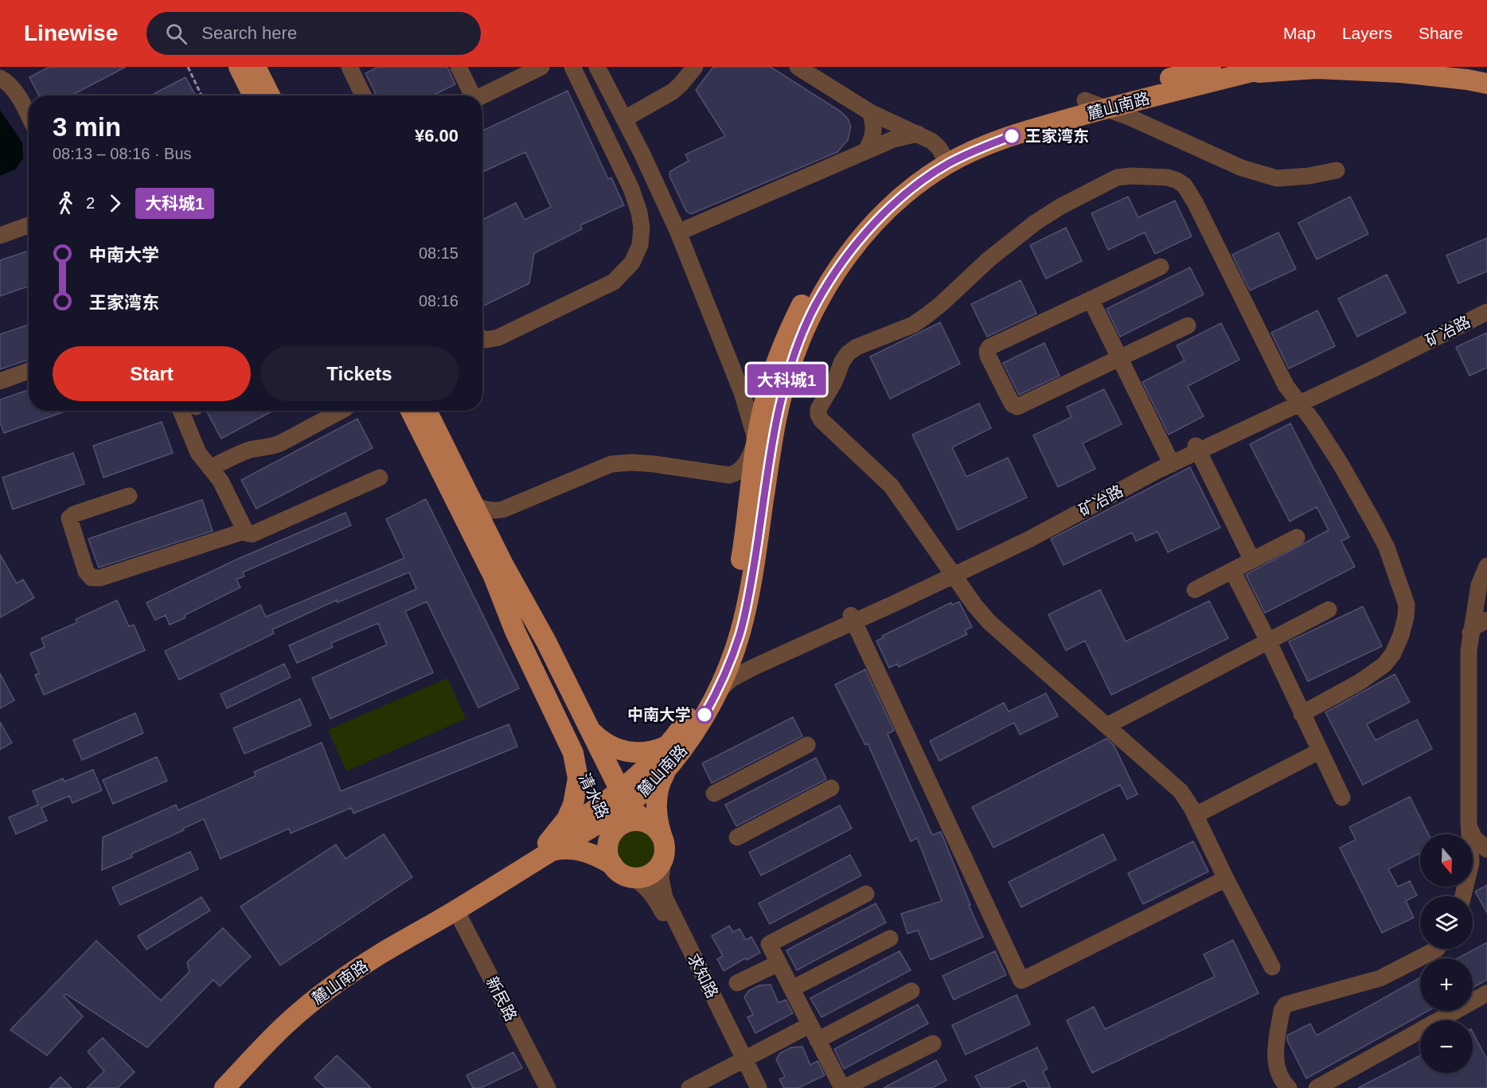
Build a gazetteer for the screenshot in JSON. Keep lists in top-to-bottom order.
{
  "streets": {
    "main road": ["麓山南路", "清水路"],
    "street": ["矿冶路", "求知路", "新民路"]
  },
  "crossings": [
    ["麓山南路", "矿冶路"],
    ["麓山南路", "清水路"],
    ["麓山南路", "新民路"],
    ["清水路", "求知路"]
  ],
  "places": ["王家湾东", "中南大学"],
  "lines": ["bus line 大科城1"],
  "north": "bottom",
  "page": {
    "header": "Linewise",
    "search": "Search here",
    "nav": ["Map", "Layers", "Share"],
    "on_map": "大科城1",
    "heading": ["3 min", "08:13 – 08:16 · Bus", "¥6.00"],
    "legs": ["2", "大科城1"],
    "list": [
      {
        "name": "中南大学",
        "value": "08:15"
      },
      {
        "name": "王家湾东",
        "value": "08:16"
      }
    ],
    "buttons": ["Start", "Tickets"],
    "map_buttons": ["+", "−"]
  }
}
